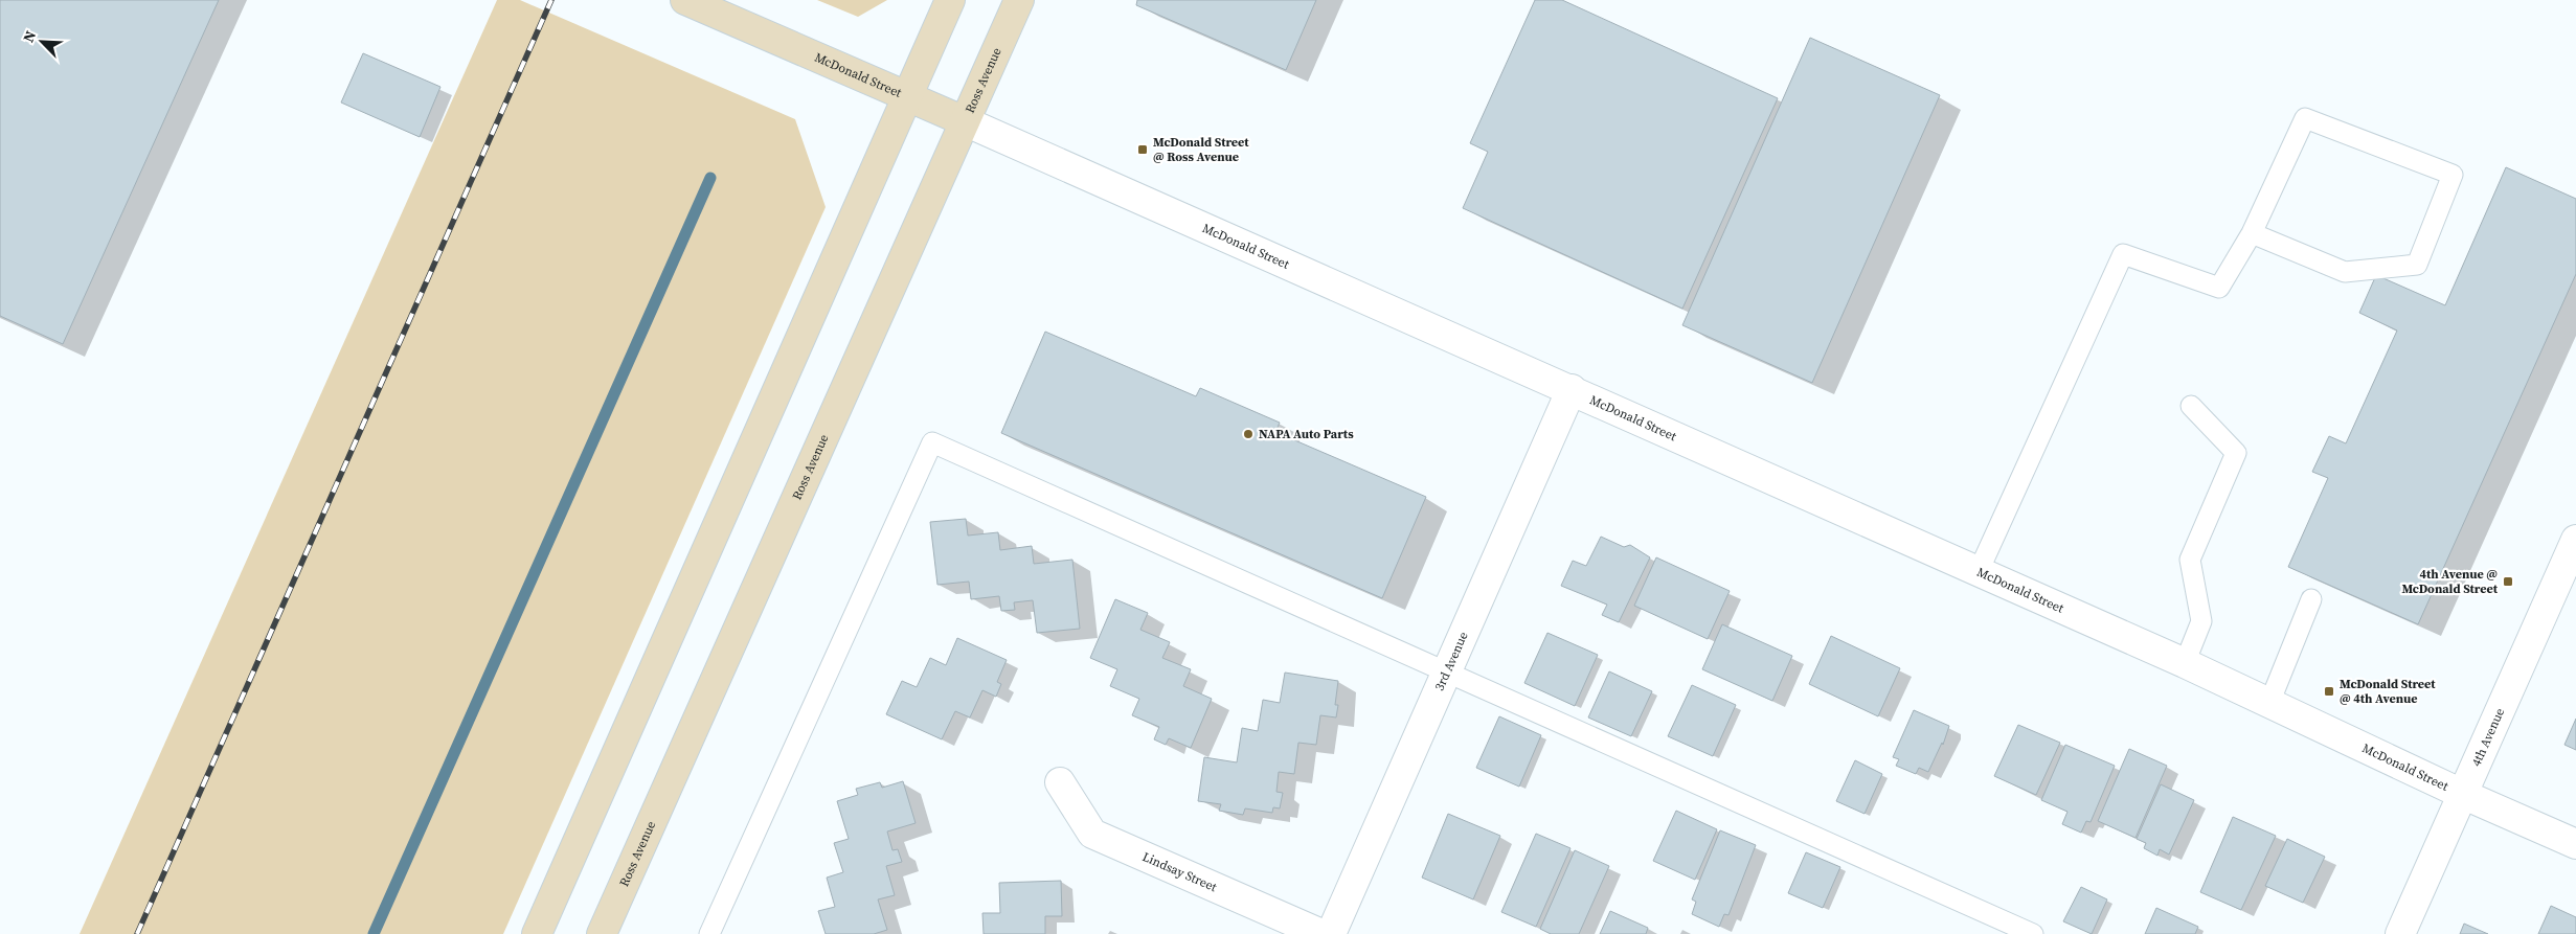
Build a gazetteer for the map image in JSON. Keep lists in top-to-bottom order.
{
  "streets": {
    "main road": ["McDonald Street", "Ross Avenue"],
    "street": ["3rd Avenue", "4th Avenue", "Lindsay Street"]
  },
  "crossings": [
    ["McDonald Street", "Ross Avenue"],
    ["McDonald Street", "3rd Avenue"],
    ["McDonald Street", "4th Avenue"]
  ],
  "places": {
    "transit": ["McDonald Street @ Ross Avenue", "4th Avenue @ McDonald Street", "McDonald Street @ 4th Avenue"],
    "other": ["NAPA Auto Parts"]
  },
  "north": "top left"
}
